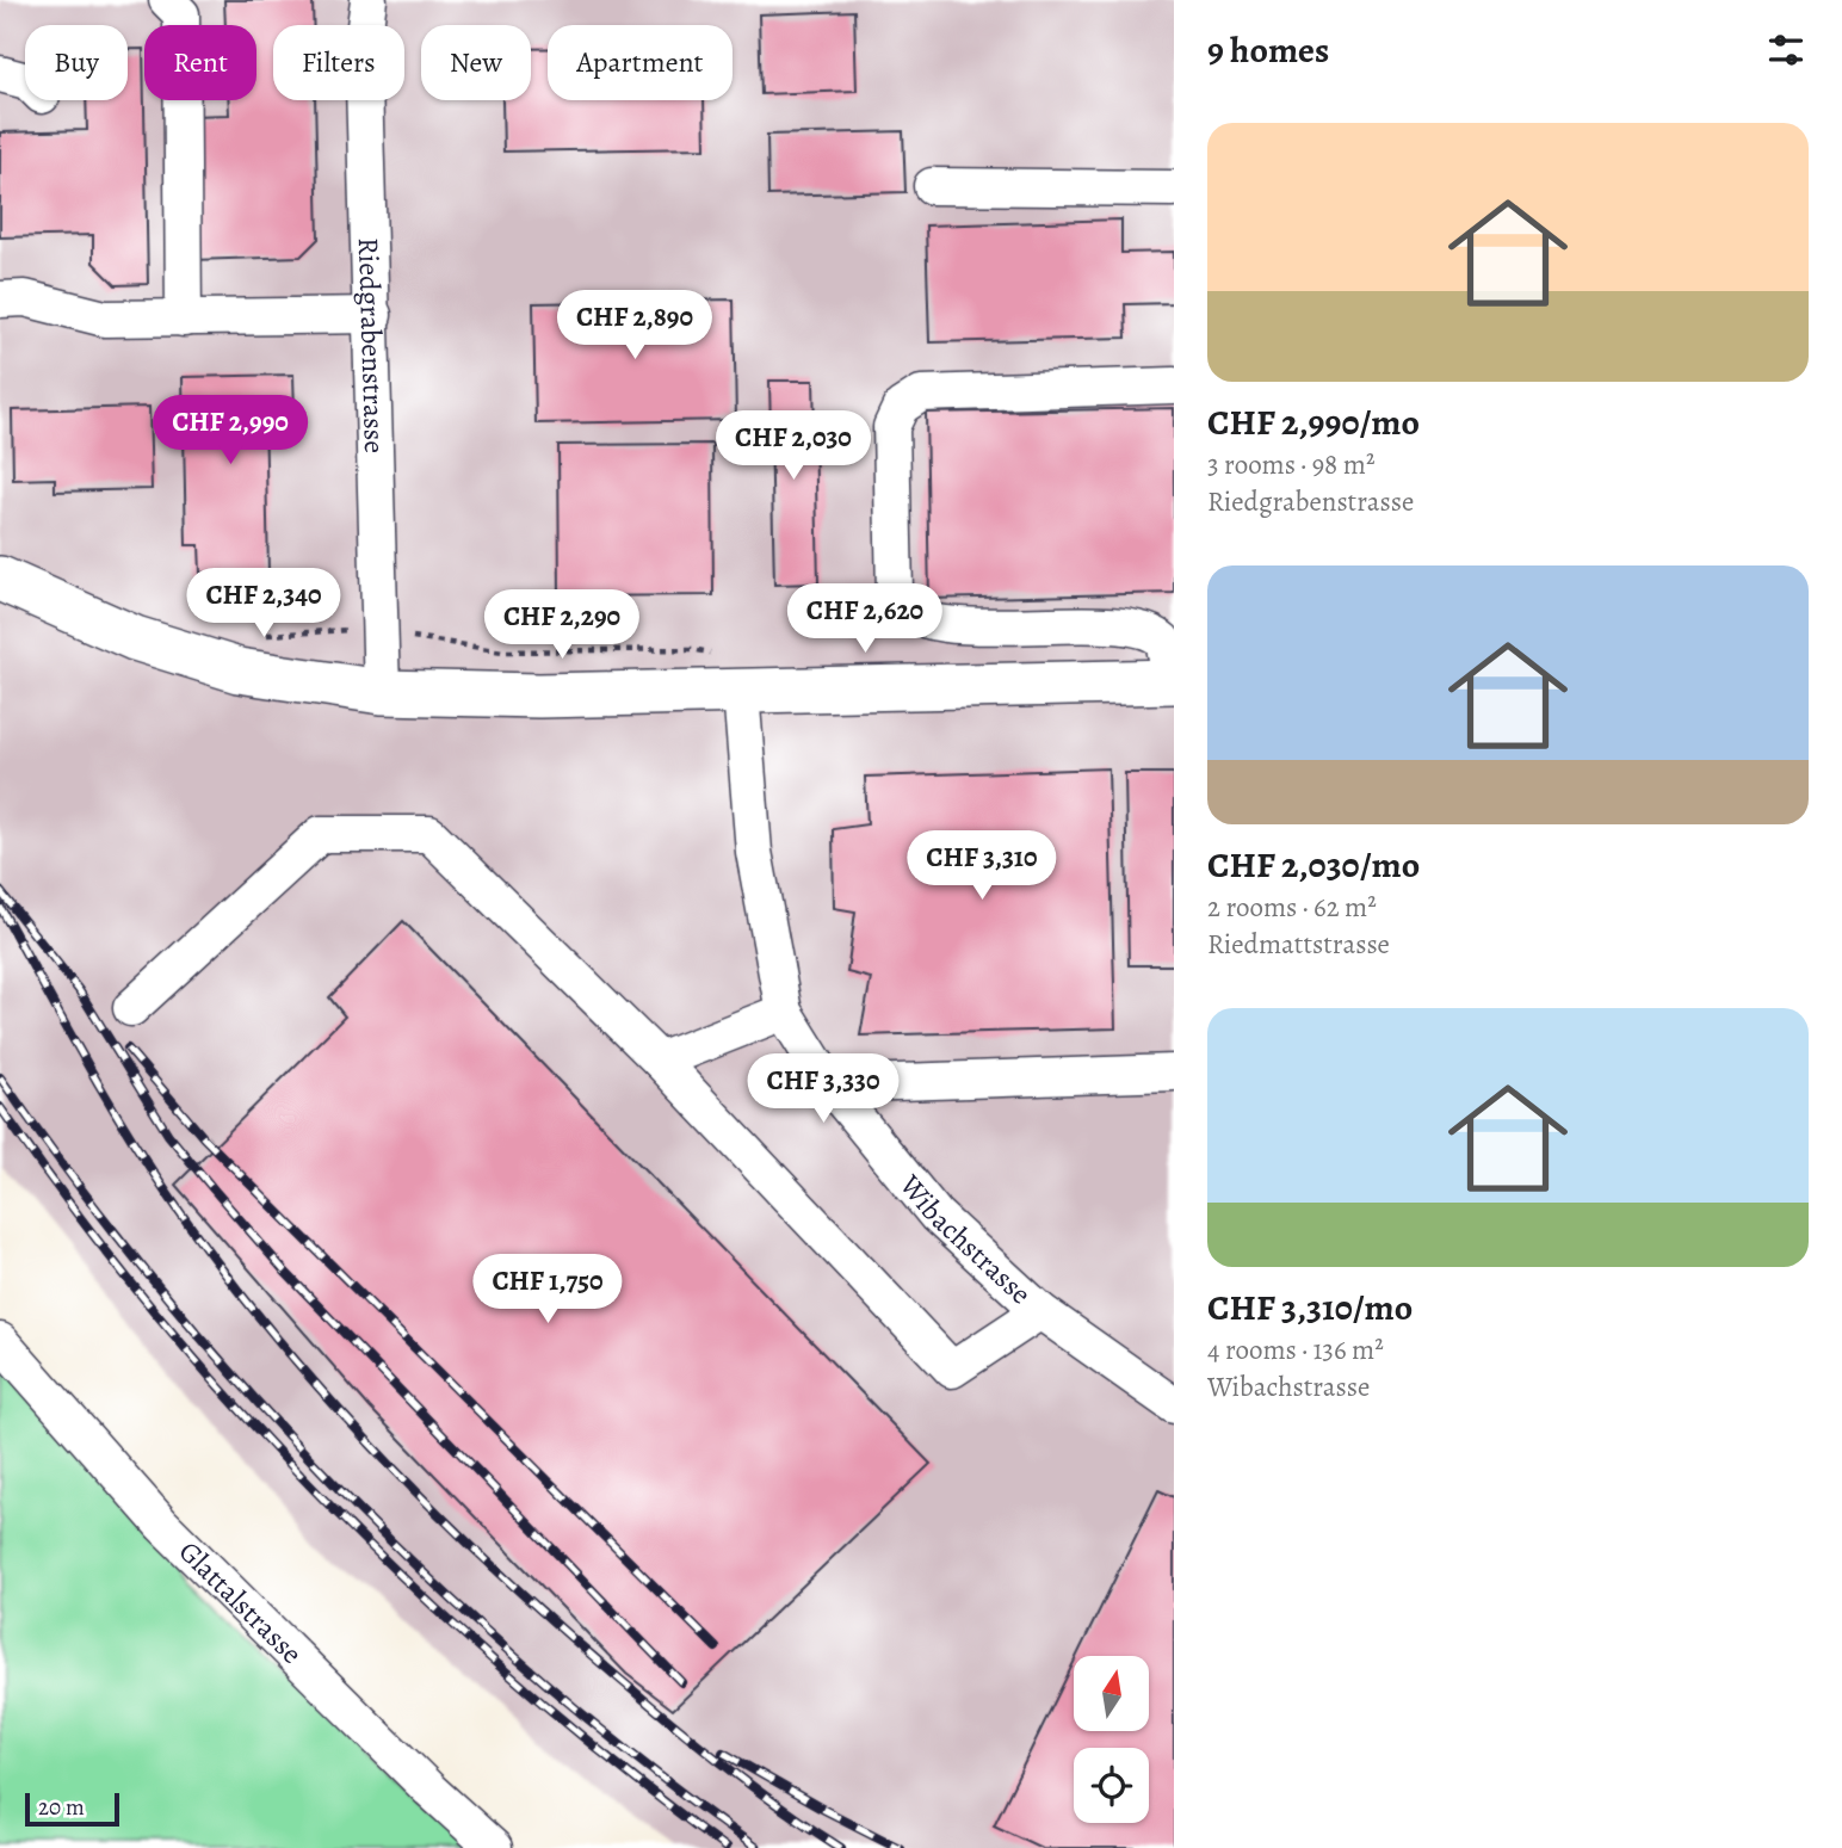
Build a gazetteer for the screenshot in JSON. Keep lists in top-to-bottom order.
{
  "streets": {
    "street": ["Riedgrabenstrasse", "Wibachstrasse", "Glattalstrasse"]
  },
  "scale_bar": "20 m",
  "north": "top",
  "page": {
    "heading": "9 homes",
    "chip": [
      "Buy",
      "Rent",
      "Filters",
      "New",
      "Apartment"
    ],
    "list": [
      {
        "name": "CHF 2,990/mo",
        "note": "3 rooms · 98 m² · Riedgrabenstrasse"
      },
      {
        "name": "CHF 2,030/mo",
        "note": "2 rooms · 62 m² · Riedmattstrasse"
      },
      {
        "name": "CHF 3,310/mo",
        "note": "4 rooms · 136 m² · Wibachstrasse"
      }
    ],
    "price": [
      "CHF 2,890",
      "CHF 2,990",
      "CHF 2,030",
      "CHF 2,340",
      "CHF 2,620",
      "CHF 2,290",
      "CHF 3,310",
      "CHF 3,330",
      "CHF 1,750"
    ],
    "scale": "20 m"
  }
}
